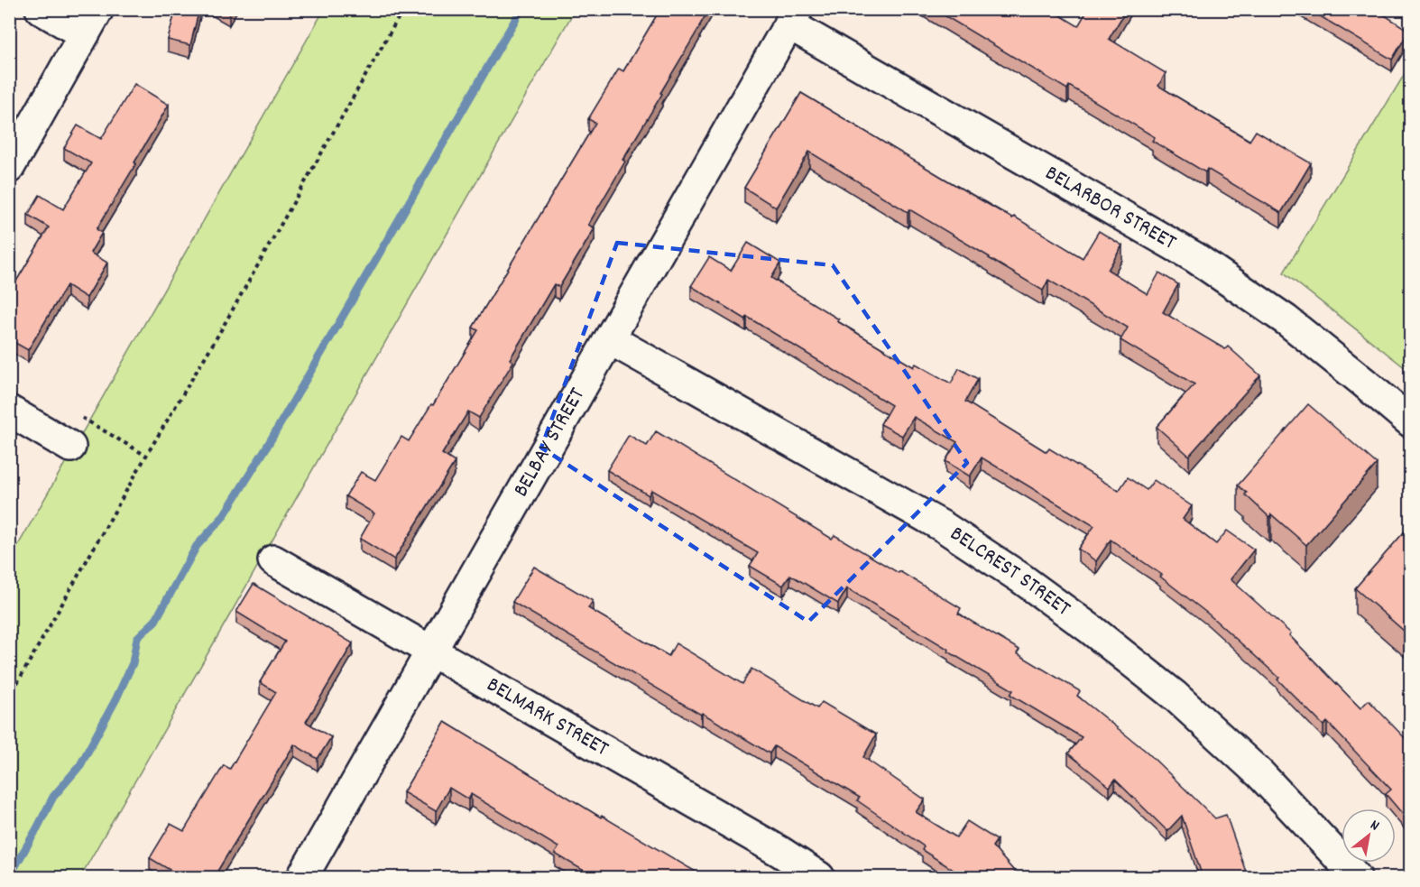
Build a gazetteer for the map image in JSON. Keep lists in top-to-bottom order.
{
  "streets": {
    "street": [
      "BELARBOR STREET",
      "BELBAY STREET",
      "BELCREST STREET",
      "BELMARK STREET"
    ]
  },
  "crossings": [
    ["BELARBOR STREET", "BELBAY STREET"],
    ["BELBAY STREET", "BELCREST STREET"],
    ["BELBAY STREET", "BELMARK STREET"]
  ],
  "north": "top right"
}
